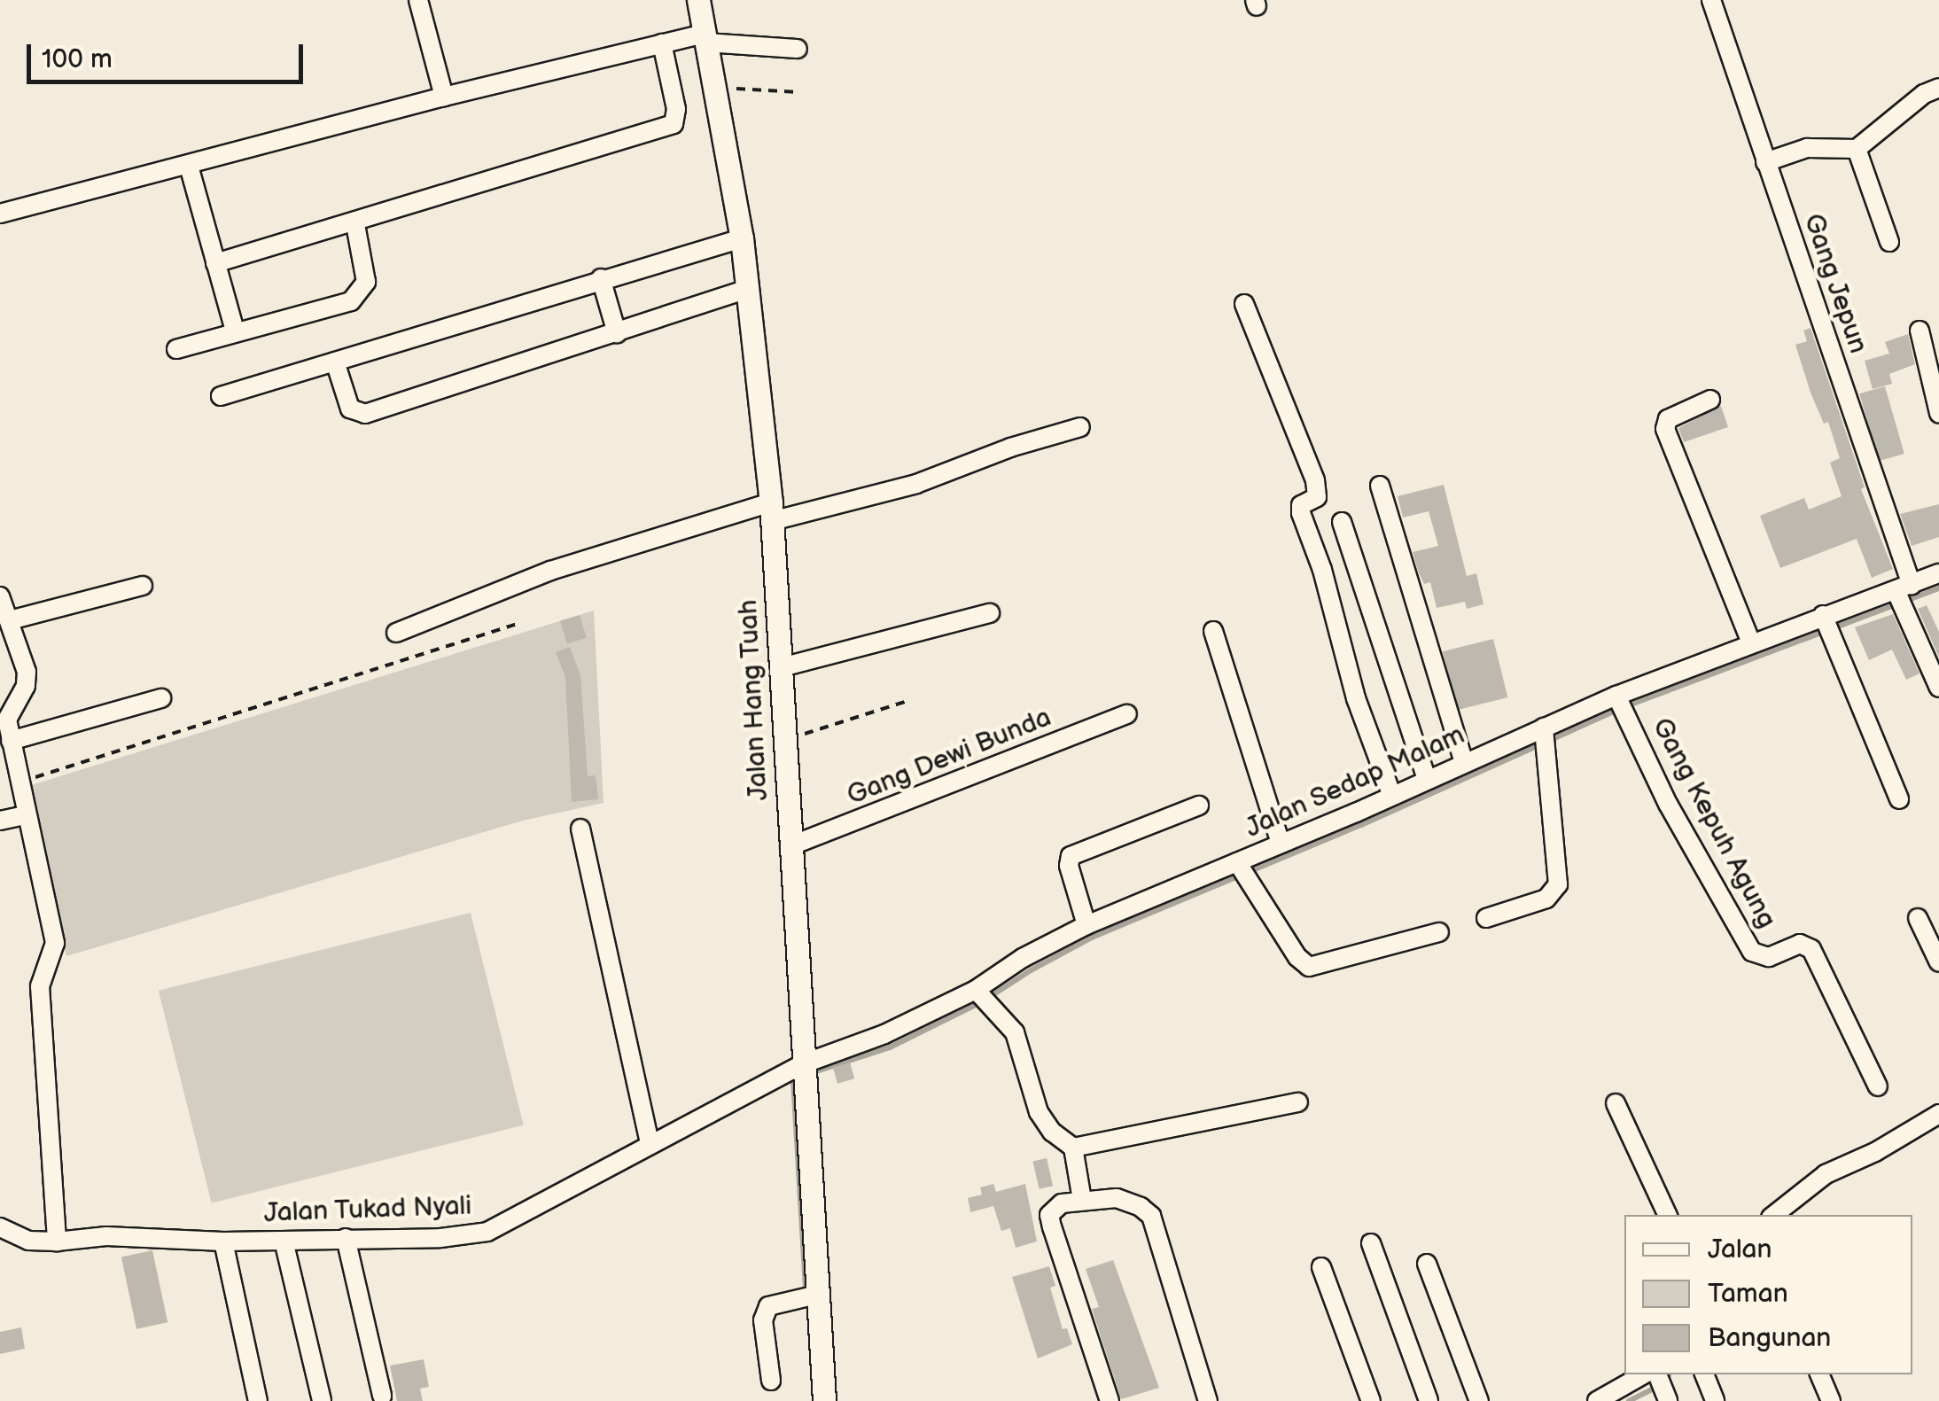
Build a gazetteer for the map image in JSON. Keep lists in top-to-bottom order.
{
  "streets": {
    "main road": ["Jalan Hang Tuah"],
    "street": [
      "Gang Jepun",
      "Gang Dewi Bunda",
      "Jalan Sedap Malam",
      "Gang Kepuh Agung",
      "Jalan Tukad Nyali"
    ]
  },
  "crossings": [
    ["Gang Jepun", "Jalan Sedap Malam"],
    ["Jalan Hang Tuah", "Gang Dewi Bunda"],
    ["Jalan Hang Tuah", "Jalan Sedap Malam"],
    ["Jalan Hang Tuah", "Jalan Tukad Nyali"],
    ["Jalan Sedap Malam", "Gang Kepuh Agung"],
    ["Jalan Sedap Malam", "Jalan Tukad Nyali"]
  ],
  "legend": ["Jalan", "Taman", "Bangunan"],
  "scale_bar": "100 m"
}
